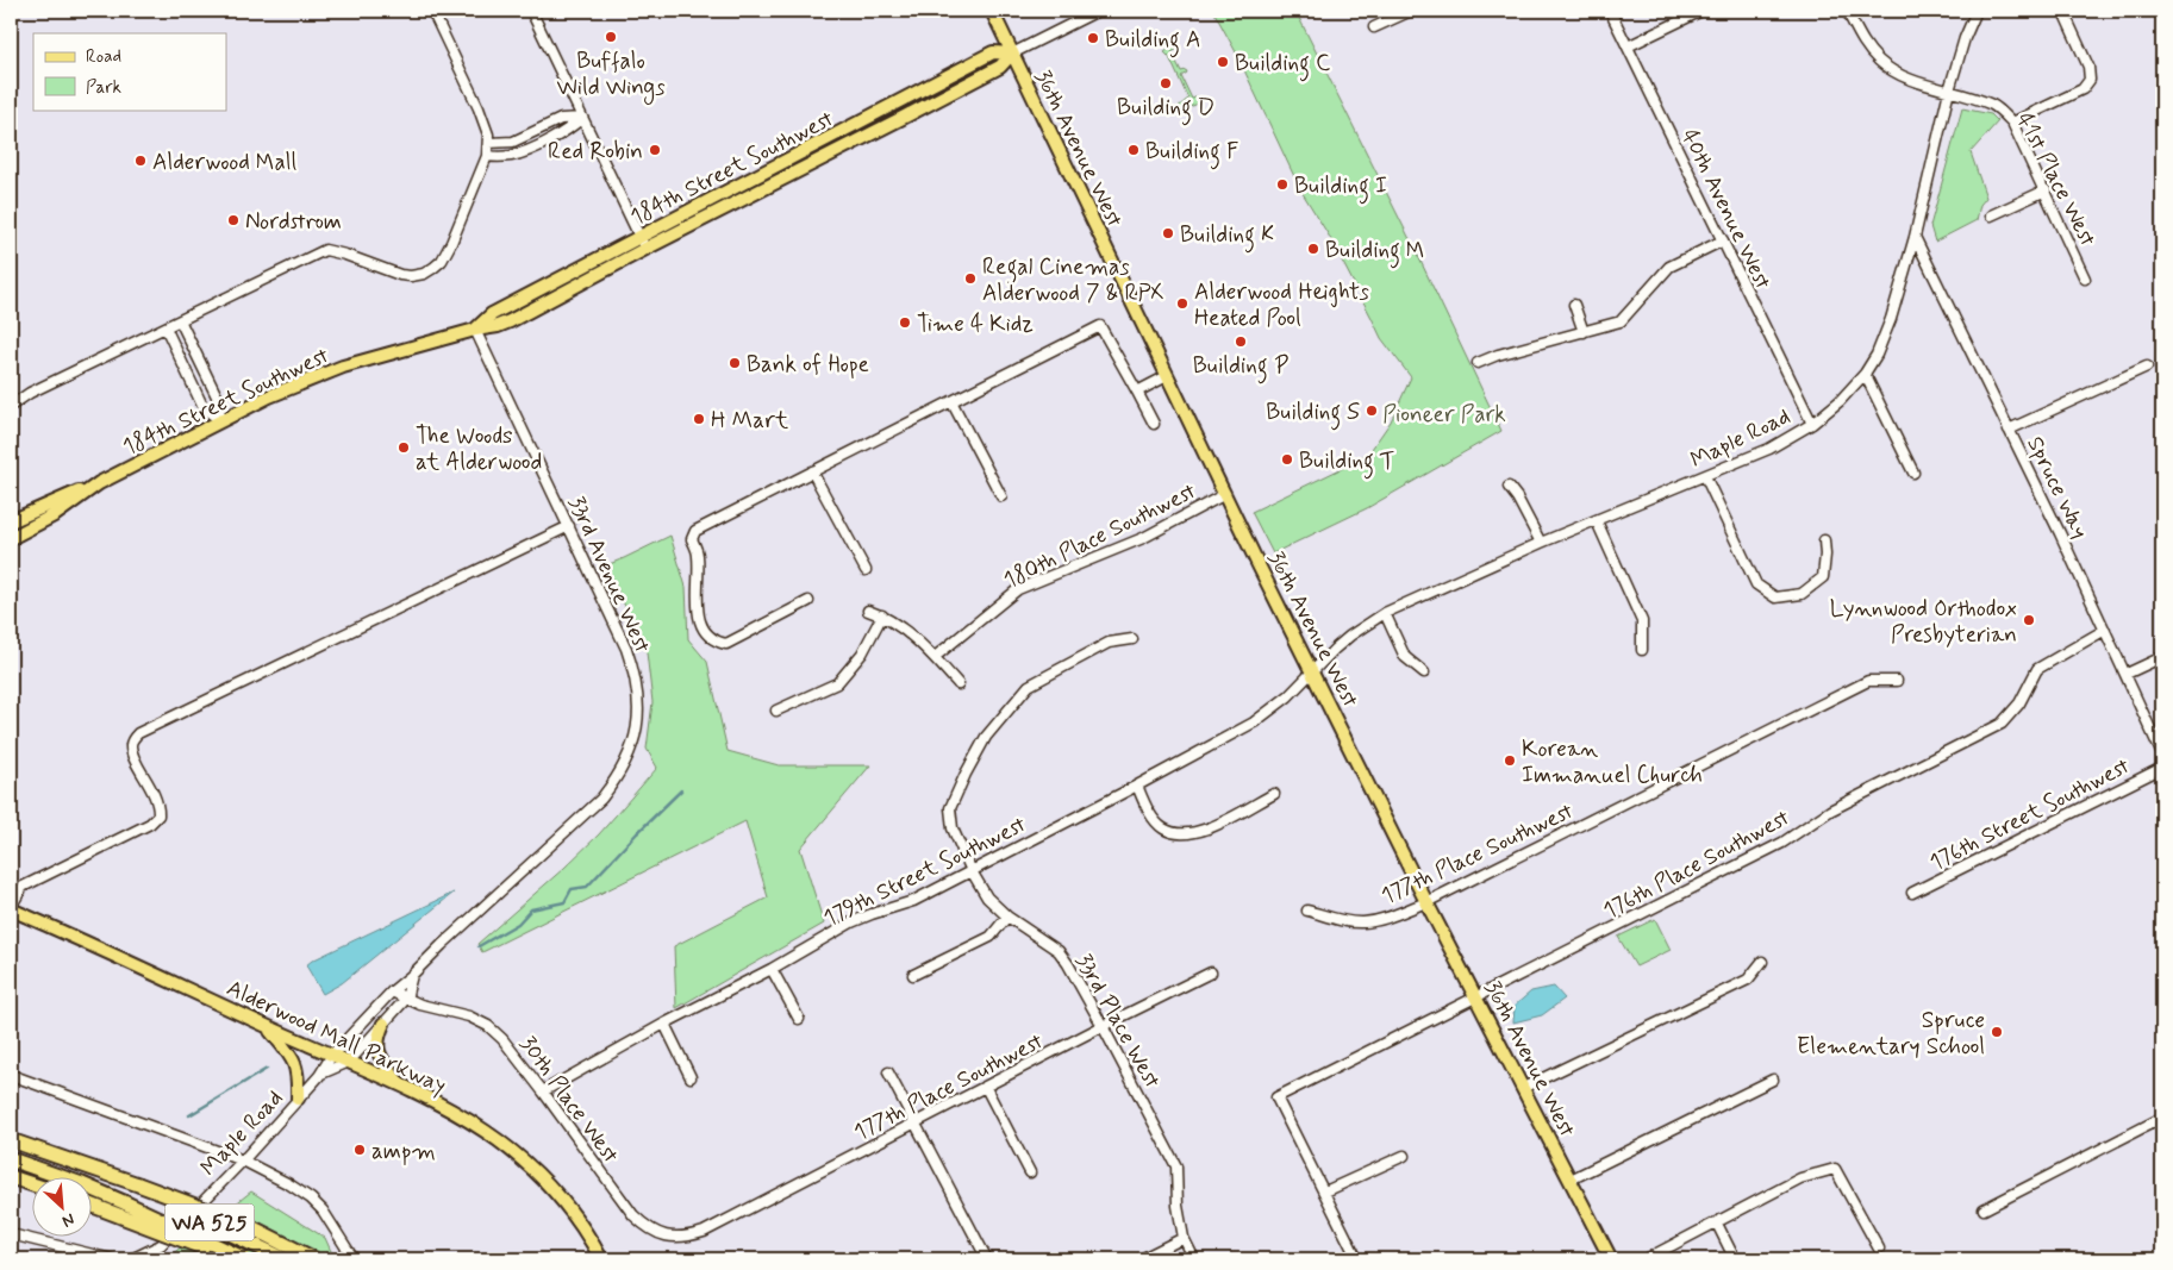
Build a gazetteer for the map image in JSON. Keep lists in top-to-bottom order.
{
  "streets": {
    "highway": ["WA 525"],
    "main road": ["36th Avenue West", "184th Street Southwest", "Alderwood Mall Parkway"],
    "street": [
      "41st Place West",
      "40th Avenue West",
      "Maple Road",
      "Spruce Way",
      "180th Place Southwest",
      "33rd Avenue West",
      "176th Street Southwest",
      "177th Place Southwest",
      "176th Place Southwest",
      "179th Street Southwest",
      "33rd Place West",
      "30th Place West"
    ]
  },
  "crossings": [
    ["36th Avenue West", "184th Street Southwest"],
    ["36th Avenue West", "Maple Road"],
    ["36th Avenue West", "180th Place Southwest"],
    ["36th Avenue West", "177th Place Southwest"],
    ["36th Avenue West", "176th Place Southwest"],
    ["36th Avenue West", "179th Street Southwest"],
    ["184th Street Southwest", "33rd Avenue West"],
    ["41st Place West", "Maple Road"],
    ["40th Avenue West", "Maple Road"],
    ["Maple Road", "Spruce Way"],
    ["Maple Road", "33rd Avenue West"],
    ["Maple Road", "179th Street Southwest"],
    ["Maple Road", "Alderwood Mall Parkway"],
    ["Spruce Way", "176th Place Southwest"],
    ["33rd Avenue West", "Alderwood Mall Parkway"],
    ["33rd Avenue West", "30th Place West"],
    ["177th Place Southwest", "33rd Place West"],
    ["177th Place Southwest", "30th Place West"],
    ["179th Street Southwest", "33rd Place West"],
    ["179th Street Southwest", "30th Place West"]
  ],
  "parks": ["Pioneer Park"],
  "places": [
    "Buffalo Wild Wings",
    "Building A",
    "Building C",
    "Building D",
    "Red Robin",
    "Building F",
    "Alderwood Mall",
    "Building I",
    "Nordstrom",
    "Building K",
    "Building M",
    "Regal Cinemas Alderwood 7 & RPX",
    "Alderwood Heights Heated Pool",
    "Time 4 Kidz",
    "Building P",
    "Bank of Hope",
    "Building S",
    "H Mart",
    "The Woods at Alderwood",
    "Building T",
    "Lynnwood Orthodox Presbyterian",
    "Korean Immanuel Church",
    "Spruce Elementary School",
    "ampm"
  ],
  "legend": ["Road", "Park"],
  "north": "bottom right"
}
